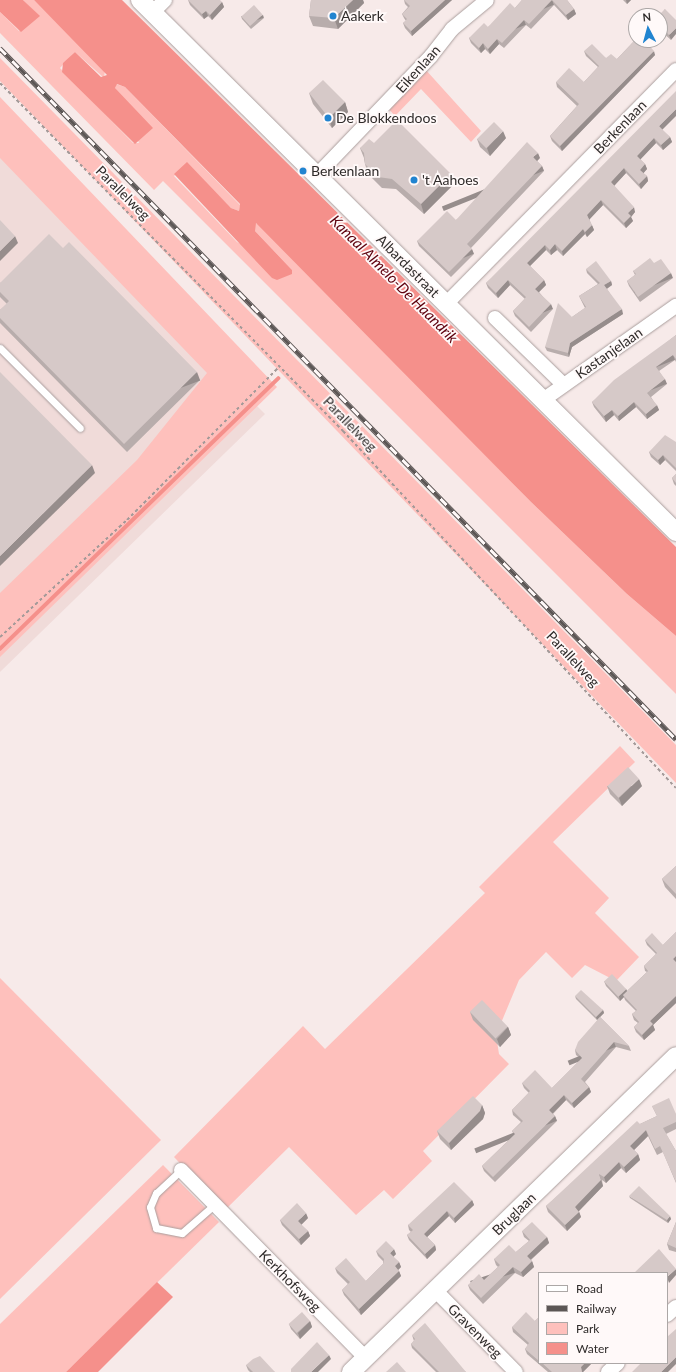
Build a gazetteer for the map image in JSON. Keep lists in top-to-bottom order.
{
  "streets": {
    "street": [
      "Eikenlaan",
      "Berkenlaan",
      "Albardastraat",
      "Kastanjelaan",
      "Bruglaan",
      "Kerkhofsweg",
      "Gravenweg"
    ],
    "path": ["Parallelweg"]
  },
  "crossings": [
    ["Eikenlaan", "Albardastraat"],
    ["Berkenlaan", "Albardastraat"],
    ["Albardastraat", "Kastanjelaan"],
    ["Bruglaan", "Kerkhofsweg"],
    ["Bruglaan", "Gravenweg"]
  ],
  "water": ["Kanaal Almelo-De Haandrik"],
  "places": [
    "Aakerk",
    "De Blokkendoos",
    "Berkenlaan",
    "'t Aahoes"
  ],
  "legend": [
    "Road",
    "Railway",
    "Park",
    "Water"
  ],
  "north": "top"
}
